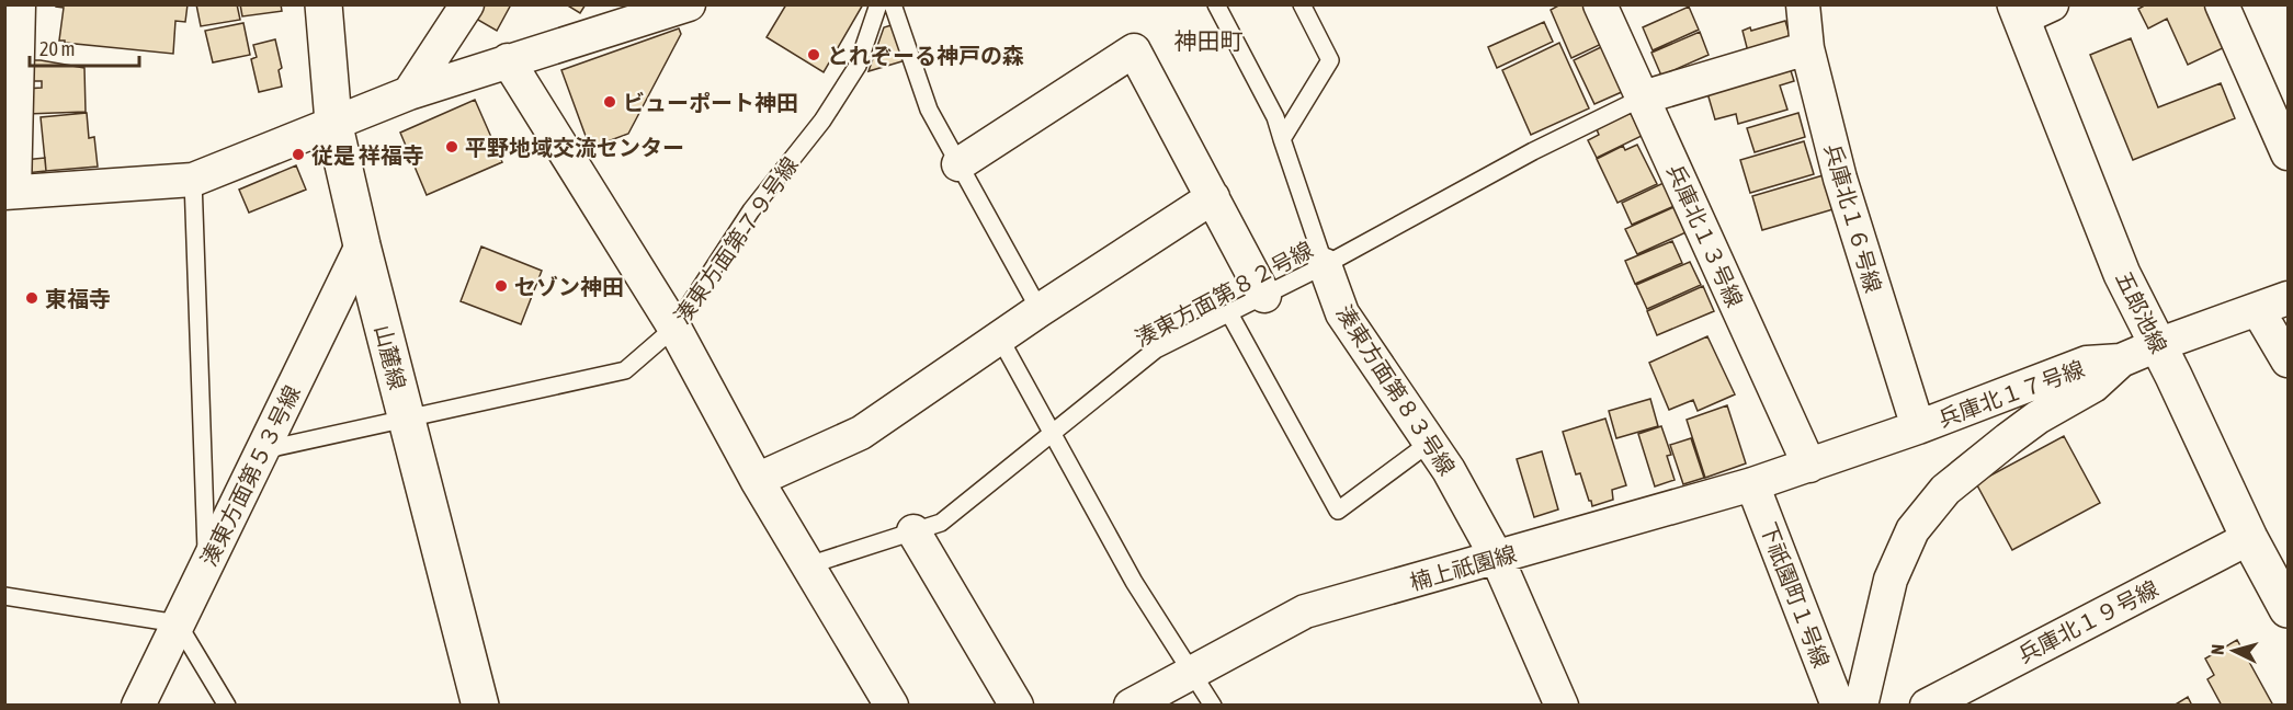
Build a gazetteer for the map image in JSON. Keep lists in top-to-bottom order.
{
  "streets": {
    "main road": ["五郎池線", "山麓線"],
    "street": [
      "兵庫北１６号線",
      "兵庫北１３号線",
      "湊東方面第８３号線",
      "兵庫北１７号線",
      "湊東方面第５３号線",
      "楠上祇園線",
      "下祇園町１号線",
      "兵庫北１９号線"
    ],
    "lane": ["湊東方面第７９号線", "湊東方面第８２号線"]
  },
  "crossings": [
    ["兵庫北１６号線", "兵庫北１７号線"],
    ["兵庫北１３号線", "湊東方面第８２号線"],
    ["兵庫北１３号線", "兵庫北１７号線"],
    ["兵庫北１３号線", "楠上祇園線"],
    ["湊東方面第７９号線", "山麓線"],
    ["湊東方面第７９号線", "湊東方面第５３号線"],
    ["湊東方面第８２号線", "湊東方面第８３号線"],
    ["五郎池線", "兵庫北１７号線"],
    ["五郎池線", "兵庫北１９号線"],
    ["山麓線", "湊東方面第５３号線"],
    ["湊東方面第８３号線", "楠上祇園線"],
    ["兵庫北１７号線", "楠上祇園線"],
    ["楠上祇園線", "下祇園町１号線"]
  ],
  "districts": ["神田町"],
  "places": [
    "とれぞーる神戸の森",
    "ビューポート神田",
    "平野地域交流センター",
    "従是 祥福寺",
    "セゾン神田",
    "東福寺"
  ],
  "scale_bar": "20 m",
  "north": "left"
}
